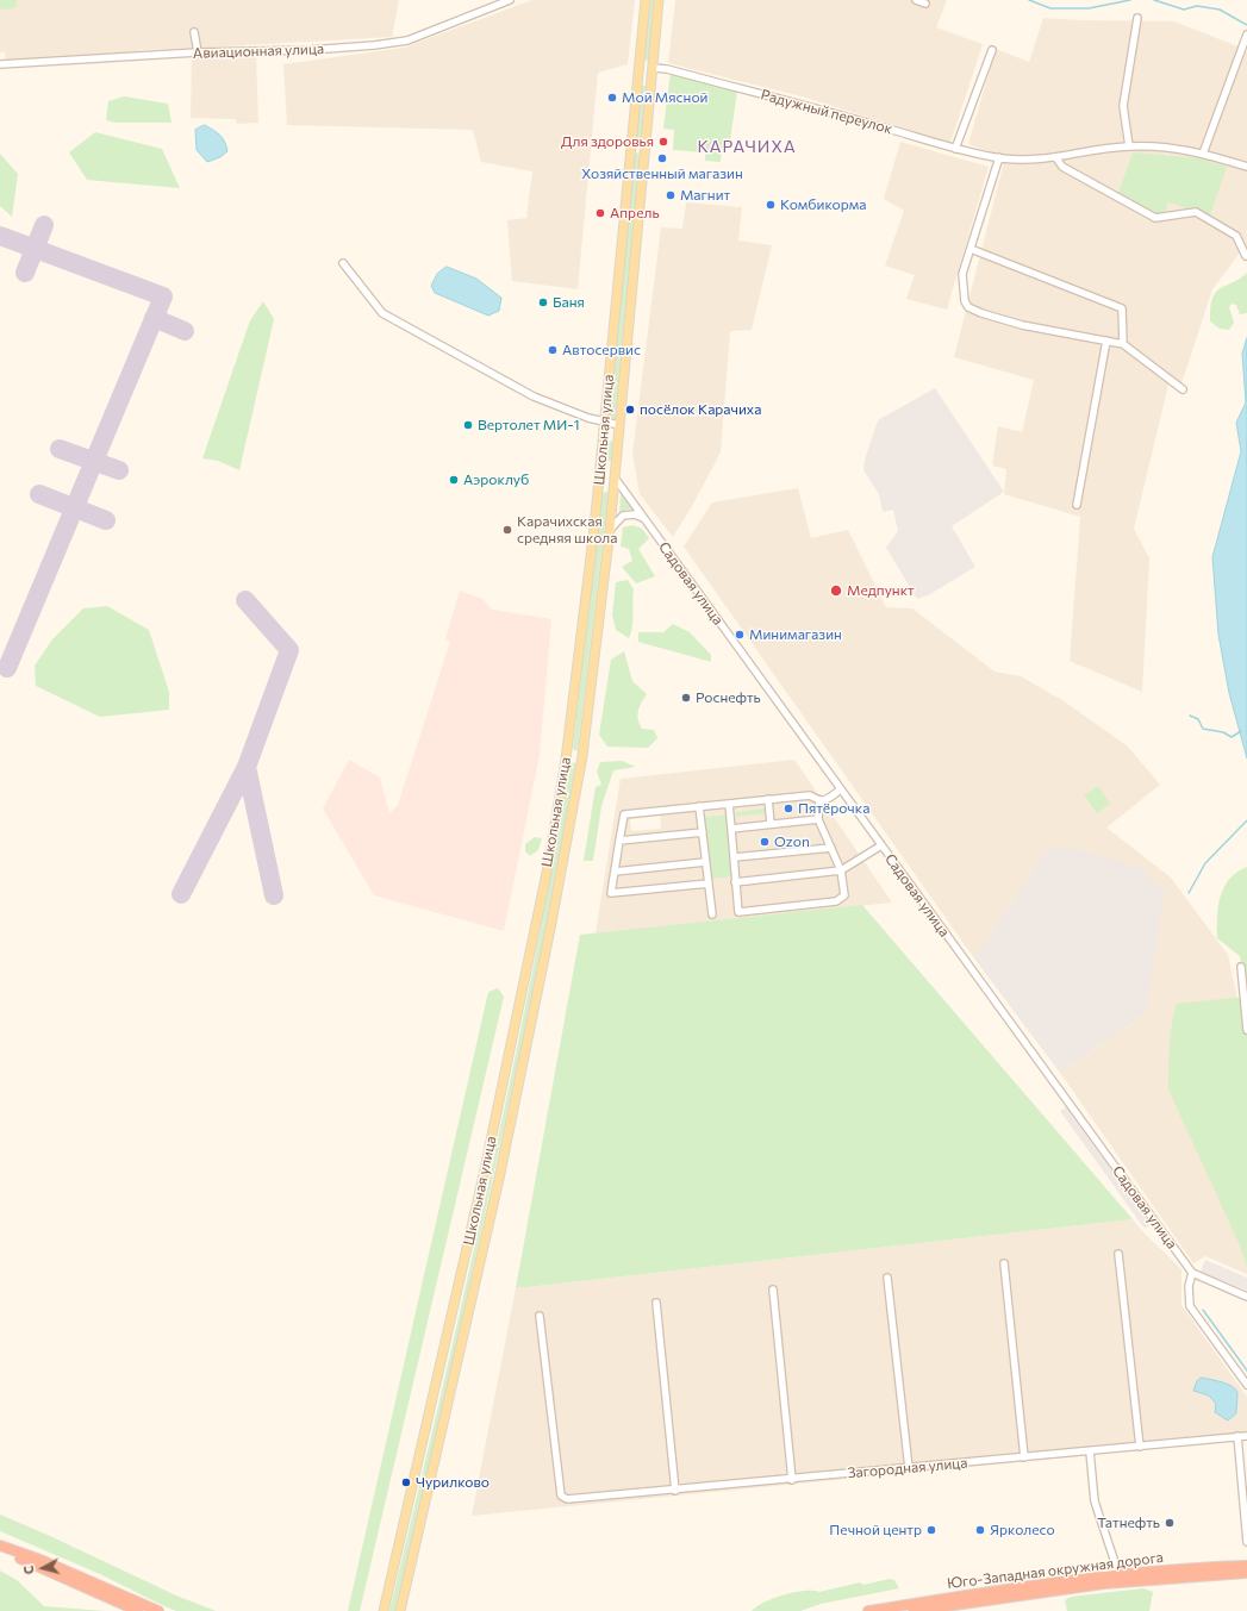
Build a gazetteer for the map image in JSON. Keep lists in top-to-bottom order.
{
  "streets": {
    "highway": ["Юго-Западная окружная дорога"],
    "main road": ["Школьная улица"],
    "street": [
      "Авиационная улица",
      "Радужный переулок",
      "Садовая улица",
      "Загородная улица"
    ]
  },
  "crossings": [
    ["Радужный переулок", "Школьная улица"],
    ["Школьная улица", "Садовая улица"]
  ],
  "districts": ["КАРАЧИХА"],
  "places": [
    "Мой Мясной",
    "Для здоровья",
    "Хозяйственный магазин",
    "Магнит",
    "Комбикорма",
    "Апрель",
    "Баня",
    "Автосервис",
    "посёлок Карачиха",
    "Вертолет МИ-1",
    "Аэроклуб",
    "Карачихская средняя школа",
    "Медпункт",
    "Минимагазин",
    "Роснефть",
    "Пятёрочка",
    "Ozon",
    "Чурилково",
    "Татнефть",
    "Печной центр",
    "Ярколесо"
  ],
  "north": "left"
}
